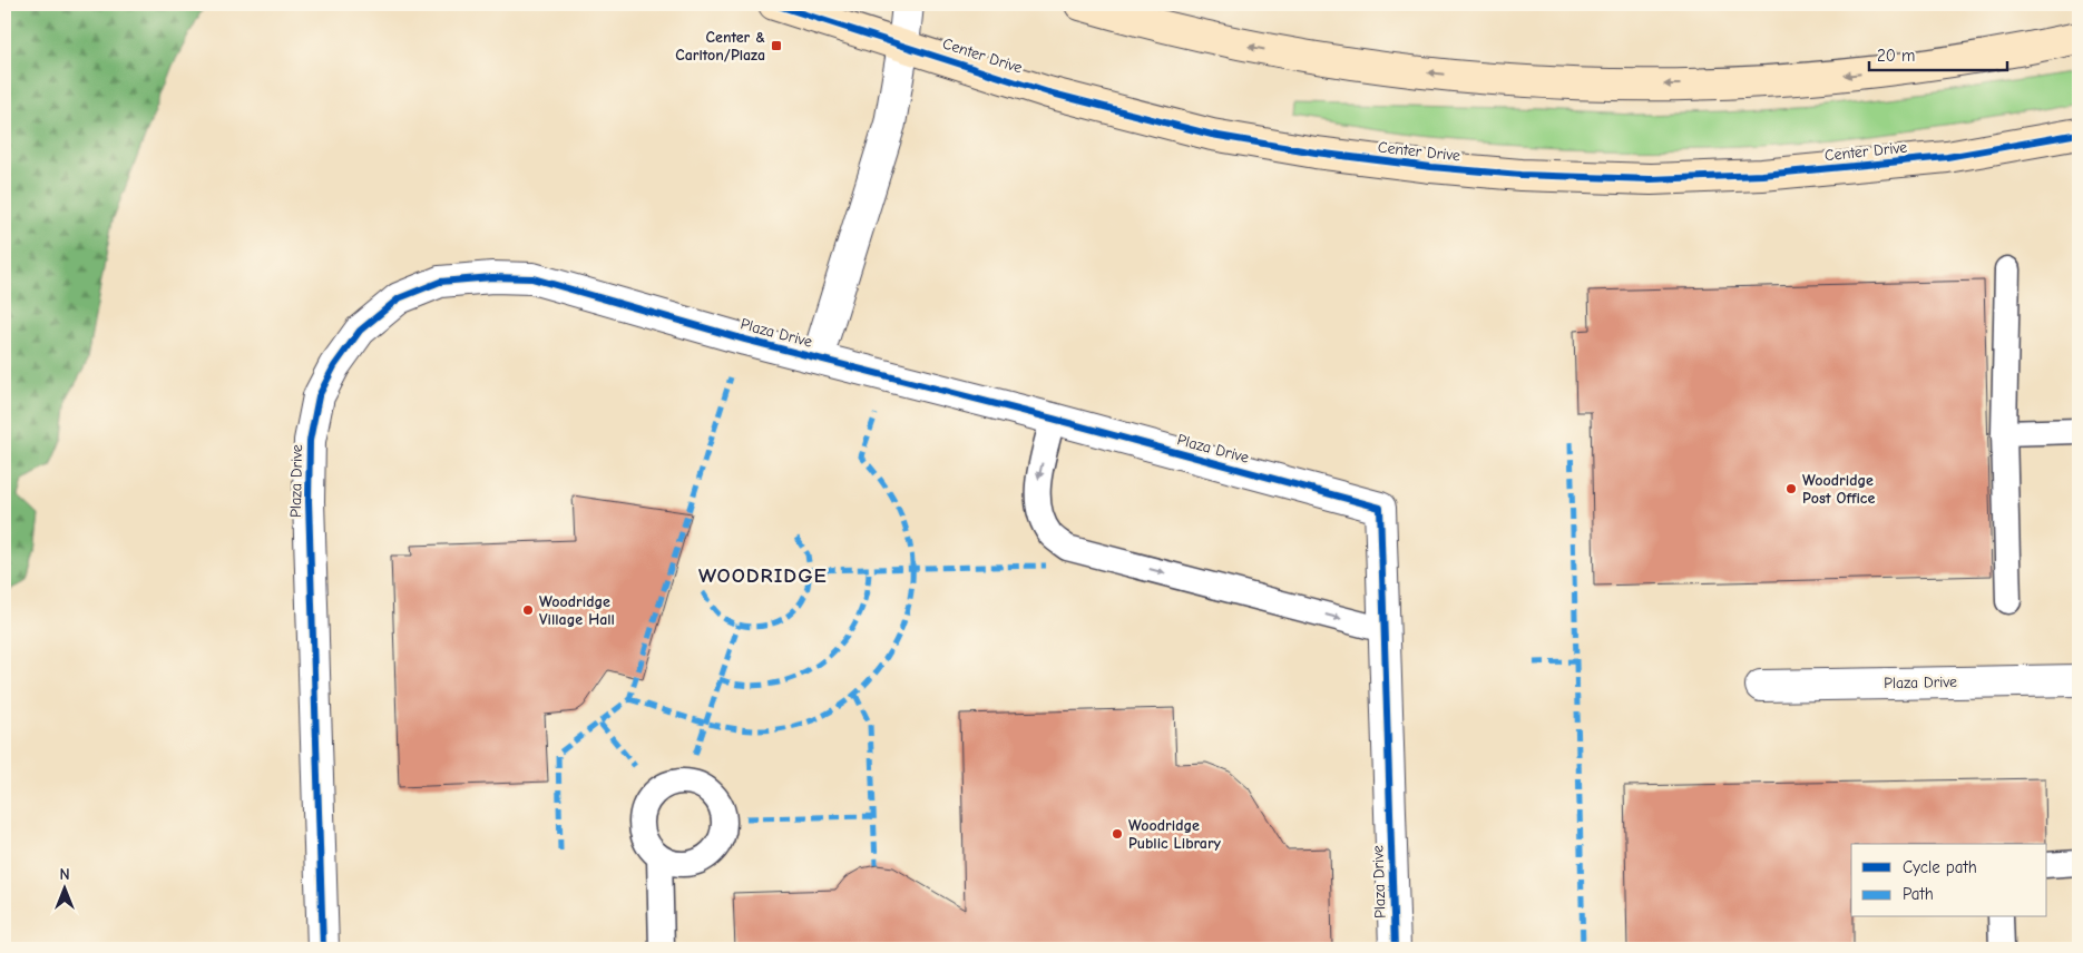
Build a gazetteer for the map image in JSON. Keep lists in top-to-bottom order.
{
  "streets": {
    "street": ["Center Drive", "Plaza Drive"]
  },
  "crossings": [
    ["Center Drive", "Plaza Drive"]
  ],
  "districts": ["WOODRIDGE"],
  "places": {
    "transit": ["Center & Carlton/Plaza"],
    "other": ["Woodridge Post Office", "Woodridge Village Hall", "Woodridge Public Library"]
  },
  "legend": ["Cycle path", "Path"],
  "scale_bar": "20 m",
  "north": "top"
}
